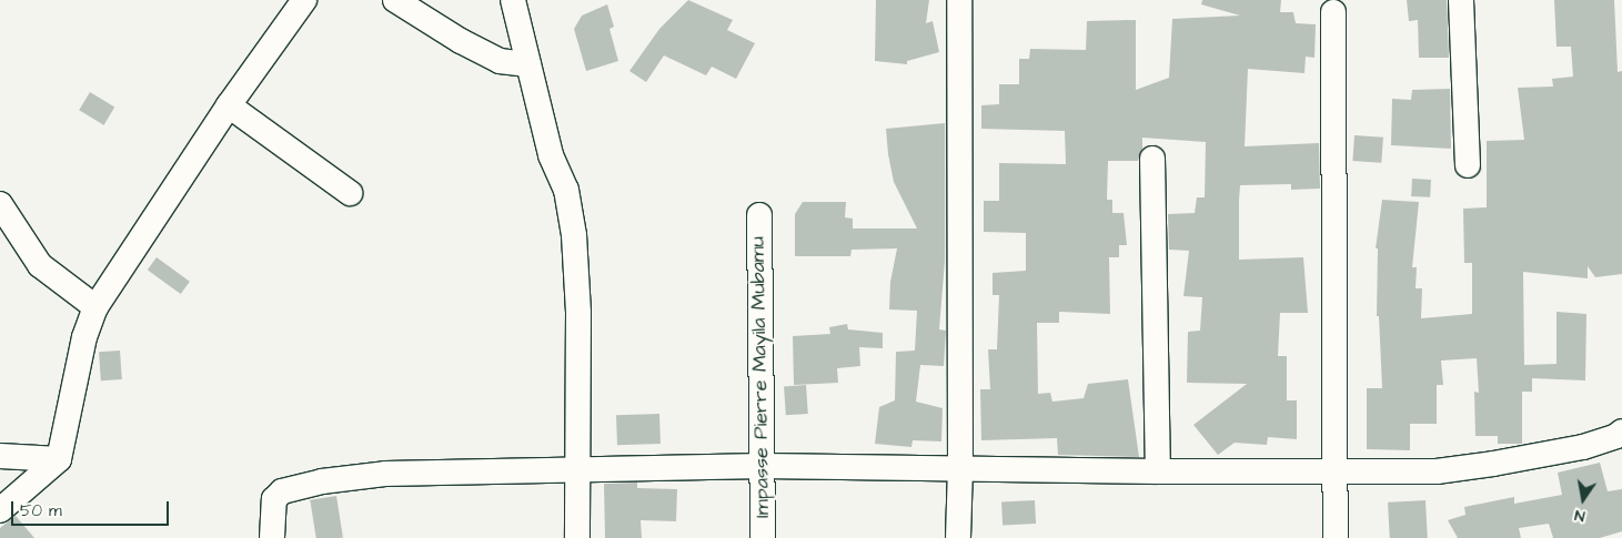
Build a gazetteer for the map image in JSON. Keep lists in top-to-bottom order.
{
  "streets": {
    "street": ["Impasse Pierre Mayila Mubamu"]
  },
  "scale_bar": "50 m",
  "north": "bottom"
}
